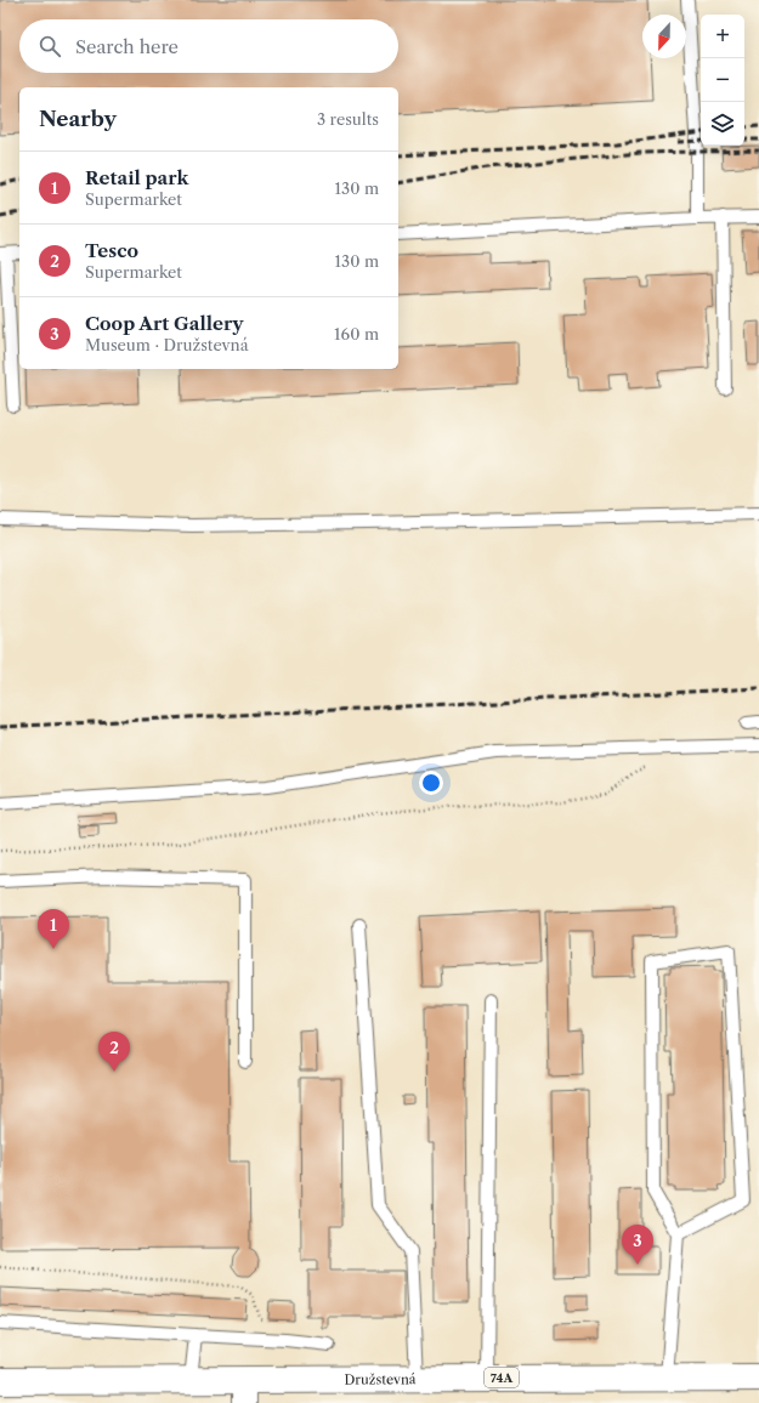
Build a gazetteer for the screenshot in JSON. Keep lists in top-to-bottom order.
{
  "streets": {
    "main road": ["74A", "Družstevná"]
  },
  "north": "bottom",
  "page": {
    "map_buttons": ["+", "−"],
    "search": "Search here",
    "heading": ["Nearby", "3 results"],
    "list": [
      {
        "mark": "1",
        "name": "Retail park",
        "note": "Supermarket",
        "value": "130 m"
      },
      {
        "mark": "2",
        "name": "Tesco",
        "note": "Supermarket",
        "value": "130 m"
      },
      {
        "mark": "3",
        "name": "Coop Art Gallery",
        "note": "Museum · Družstevná",
        "value": "160 m"
      }
    ],
    "pins": ["1", "2", "3"]
  }
}
